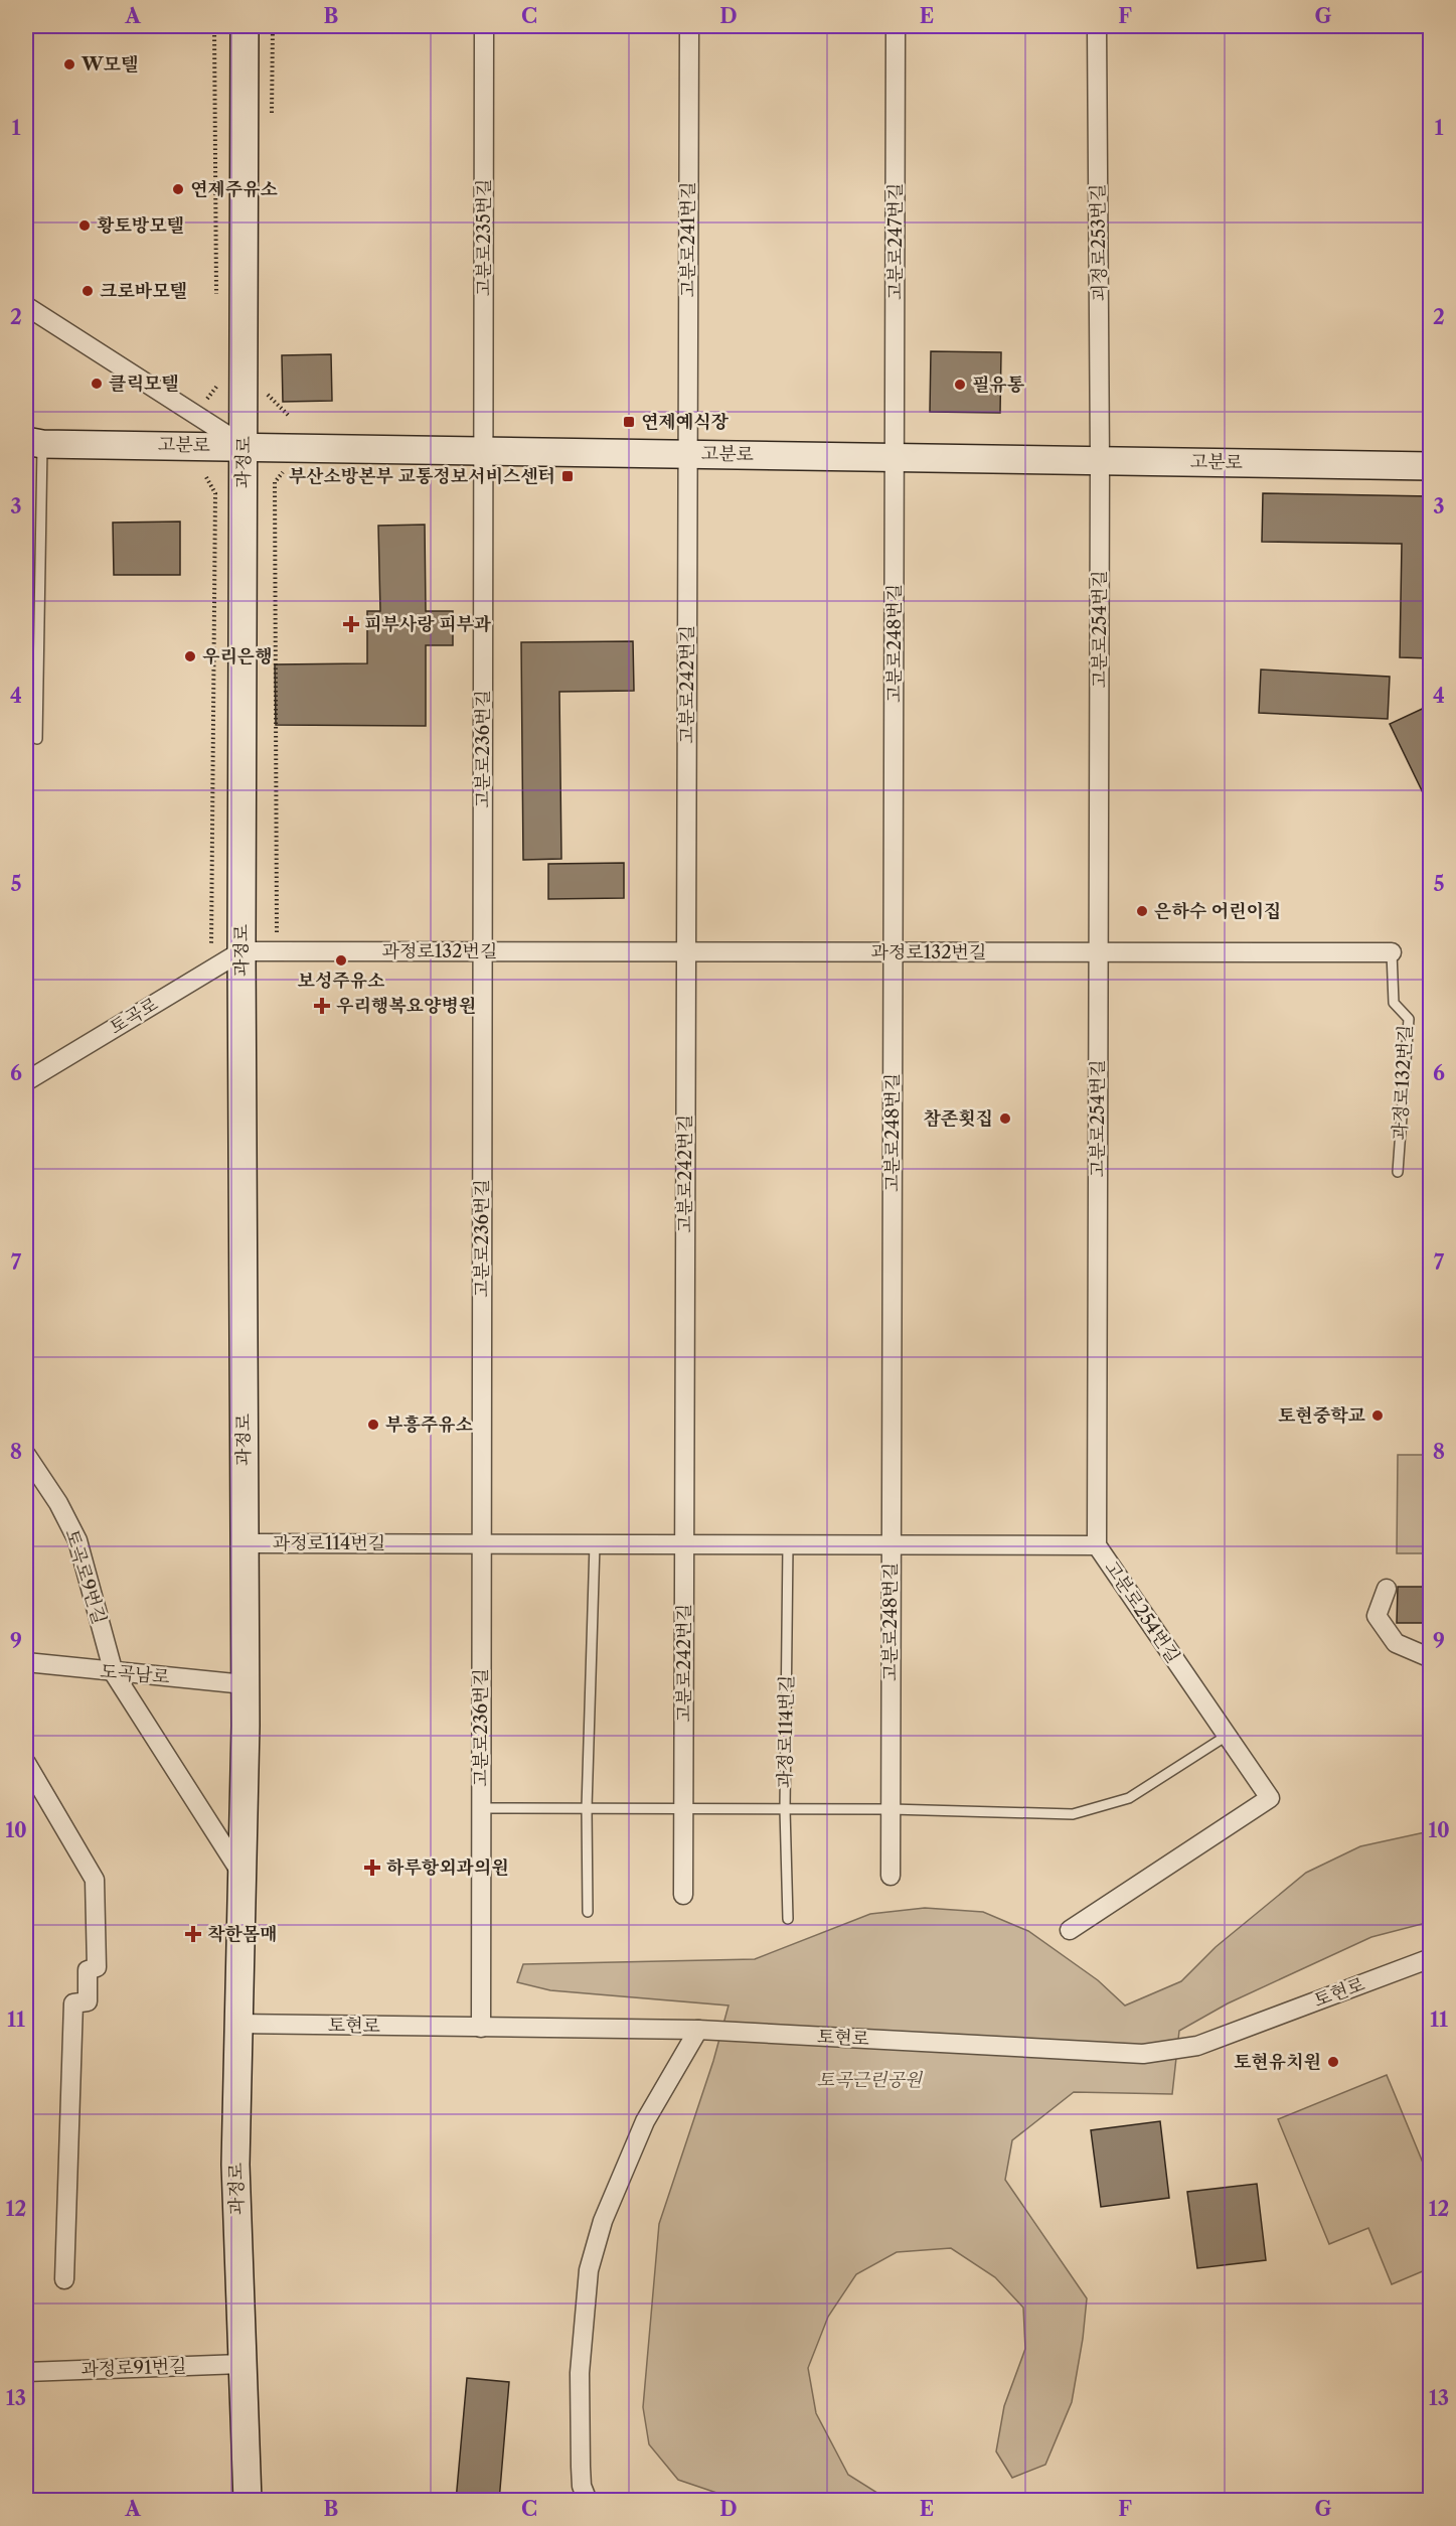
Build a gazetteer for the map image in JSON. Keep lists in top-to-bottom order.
{
  "streets": {
    "main road": ["고분로", "과정로"],
    "street": [
      "고분로235번길",
      "고분로241번길",
      "고분로247번길",
      "괴정로253번길",
      "고분로254번길",
      "고분로248번길",
      "고분로242번길",
      "고분로236번길",
      "과정로132번길",
      "토곡로",
      "과정로114번길",
      "토곡로9번길",
      "도곡남로",
      "토현로",
      "과정로91번길"
    ]
  },
  "crossings": [
    ["고분로235번길", "고분로"],
    ["고분로235번길", "고분로236번길"],
    ["고분로241번길", "고분로"],
    ["고분로241번길", "고분로242번길"],
    ["고분로247번길", "고분로"],
    ["고분로247번길", "고분로248번길"],
    ["괴정로253번길", "고분로"],
    ["괴정로253번길", "고분로254번길"],
    ["고분로", "과정로"],
    ["고분로", "고분로254번길"],
    ["고분로", "고분로248번길"],
    ["고분로", "고분로242번길"],
    ["고분로", "고분로236번길"],
    ["과정로", "과정로132번길"],
    ["과정로", "토곡로"],
    ["과정로", "과정로114번길"],
    ["과정로", "도곡남로"],
    ["과정로", "토현로"],
    ["과정로", "과정로91번길"],
    ["고분로254번길", "과정로132번길"],
    ["고분로254번길", "과정로114번길"],
    ["고분로248번길", "과정로132번길"],
    ["고분로248번길", "과정로114번길"],
    ["고분로242번길", "과정로132번길"],
    ["고분로242번길", "과정로114번길"],
    ["고분로236번길", "과정로132번길"],
    ["고분로236번길", "과정로114번길"],
    ["고분로236번길", "토현로"],
    ["과정로132번길", "토곡로"],
    ["토곡로9번길", "도곡남로"]
  ],
  "parks": ["토곡근린공원"],
  "places": {
    "other": [
      "W모텔",
      "연제주유소",
      "황토방모텔",
      "크로바모텔",
      "클릭모텔",
      "필유통",
      "우리은행",
      "은하수 어린이집",
      "보성주유소",
      "참존횟집",
      "토현중학교",
      "부흥주유소",
      "토현유치원"
    ],
    "transit": ["연제예식장", "부산소방본부 교통정보서비스센터"],
    "health": [
      "피부사랑 피부과",
      "우리행복요양병원",
      "하루항외과의원",
      "착한몸매"
    ]
  },
  "grid": {
    "columns": [
      "A",
      "B",
      "C",
      "D",
      "E",
      "F",
      "G"
    ],
    "rows": [
      "1",
      "2",
      "3",
      "4",
      "5",
      "6",
      "7",
      "8",
      "9",
      "10",
      "11",
      "12",
      "13"
    ]
  }
}
